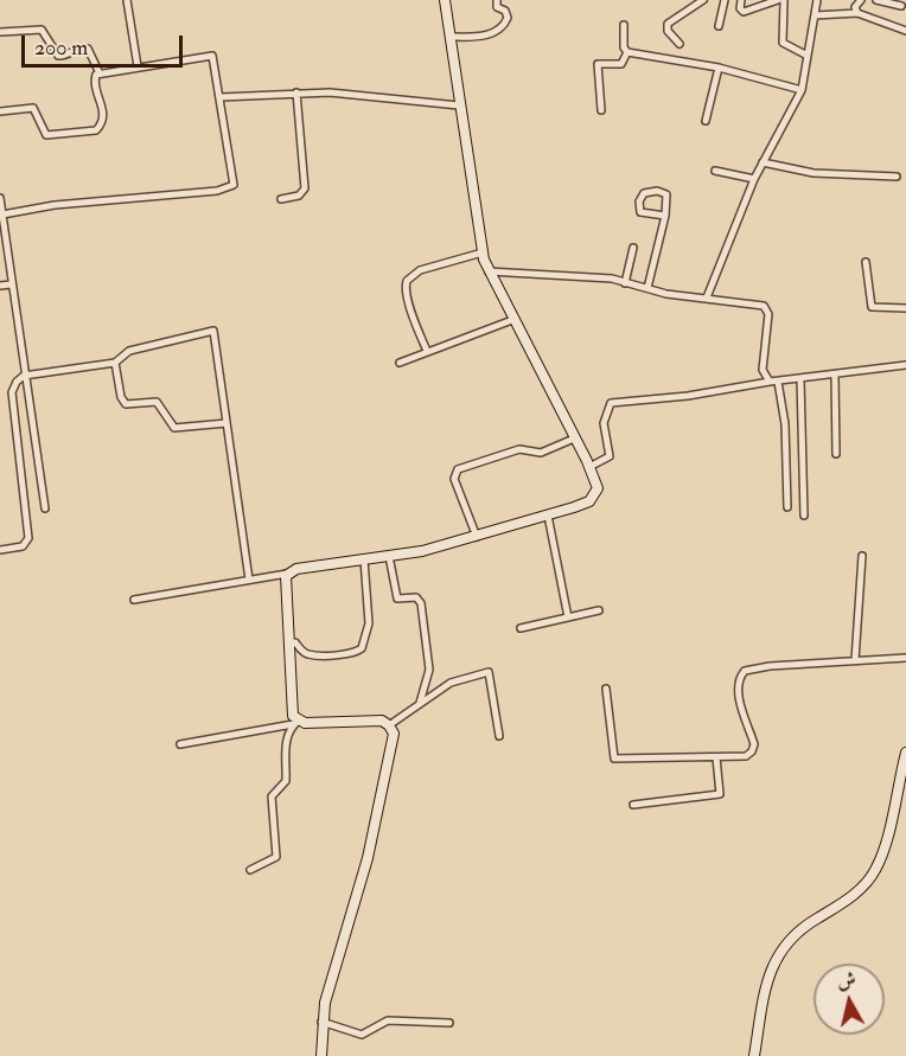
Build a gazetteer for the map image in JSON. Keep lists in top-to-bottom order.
{
  "scale_bar": "200 m",
  "north": "top"
}
